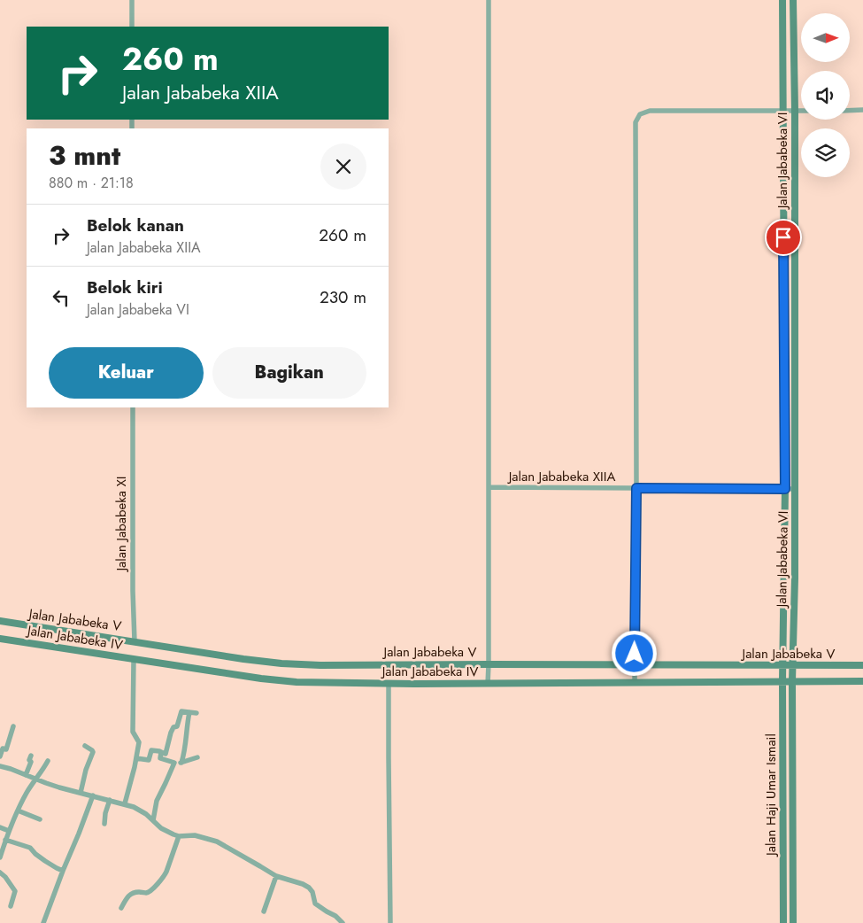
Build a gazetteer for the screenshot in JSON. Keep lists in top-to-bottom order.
{
  "streets": {
    "street": [
      "Jalan Jababeka VI",
      "Jalan Jababeka XIIA",
      "Jalan Jababeka XI",
      "Jalan Jababeka V",
      "Jalan Jababeka IV",
      "Jalan Haji Umar Ismail"
    ]
  },
  "crossings": [
    ["Jalan Jababeka VI", "Jalan Jababeka XIIA"],
    ["Jalan Jababeka VI", "Jalan Jababeka V"],
    ["Jalan Jababeka VI", "Jalan Haji Umar Ismail"],
    ["Jalan Jababeka XI", "Jalan Jababeka V"],
    ["Jalan Jababeka V", "Jalan Haji Umar Ismail"],
    ["Jalan Jababeka IV", "Jalan Haji Umar Ismail"]
  ],
  "north": "right",
  "page": {
    "turn": ["260 m", "Jalan Jababeka XIIA"],
    "heading": ["3 mnt", "880 m · 21:18"],
    "list": [
      {
        "name": "Belok kanan",
        "note": "Jalan Jababeka XIIA",
        "value": "260 m"
      },
      {
        "name": "Belok kiri",
        "note": "Jalan Jababeka VI",
        "value": "230 m"
      }
    ],
    "buttons": ["Keluar", "Bagikan"]
  }
}
